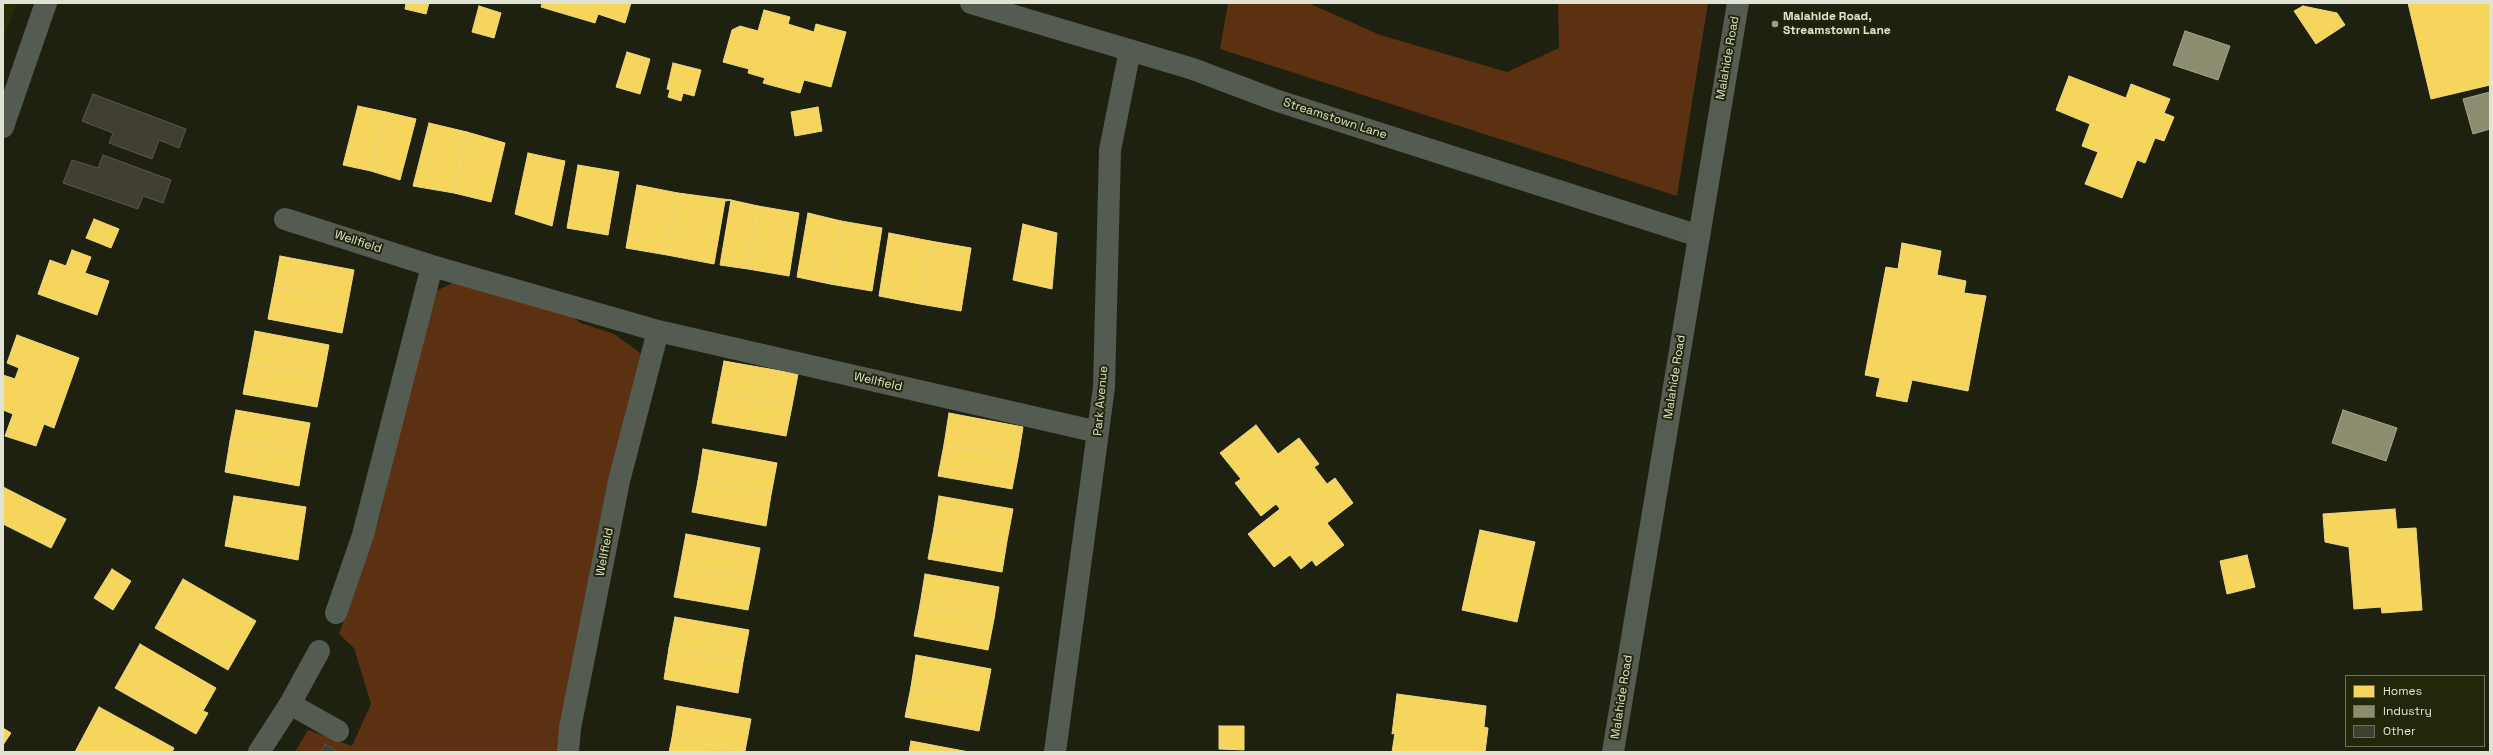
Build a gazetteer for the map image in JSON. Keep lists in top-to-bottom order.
{
  "streets": {
    "main road": ["Malahide Road"],
    "street": ["Streamstown Lane", "Wellfield", "Park Avenue"]
  },
  "crossings": [
    ["Malahide Road", "Streamstown Lane"],
    ["Streamstown Lane", "Park Avenue"],
    ["Wellfield", "Park Avenue"]
  ],
  "places": ["Malahide Road, Streamstown Lane"],
  "legend": ["Homes", "Industry", "Other"]
}
